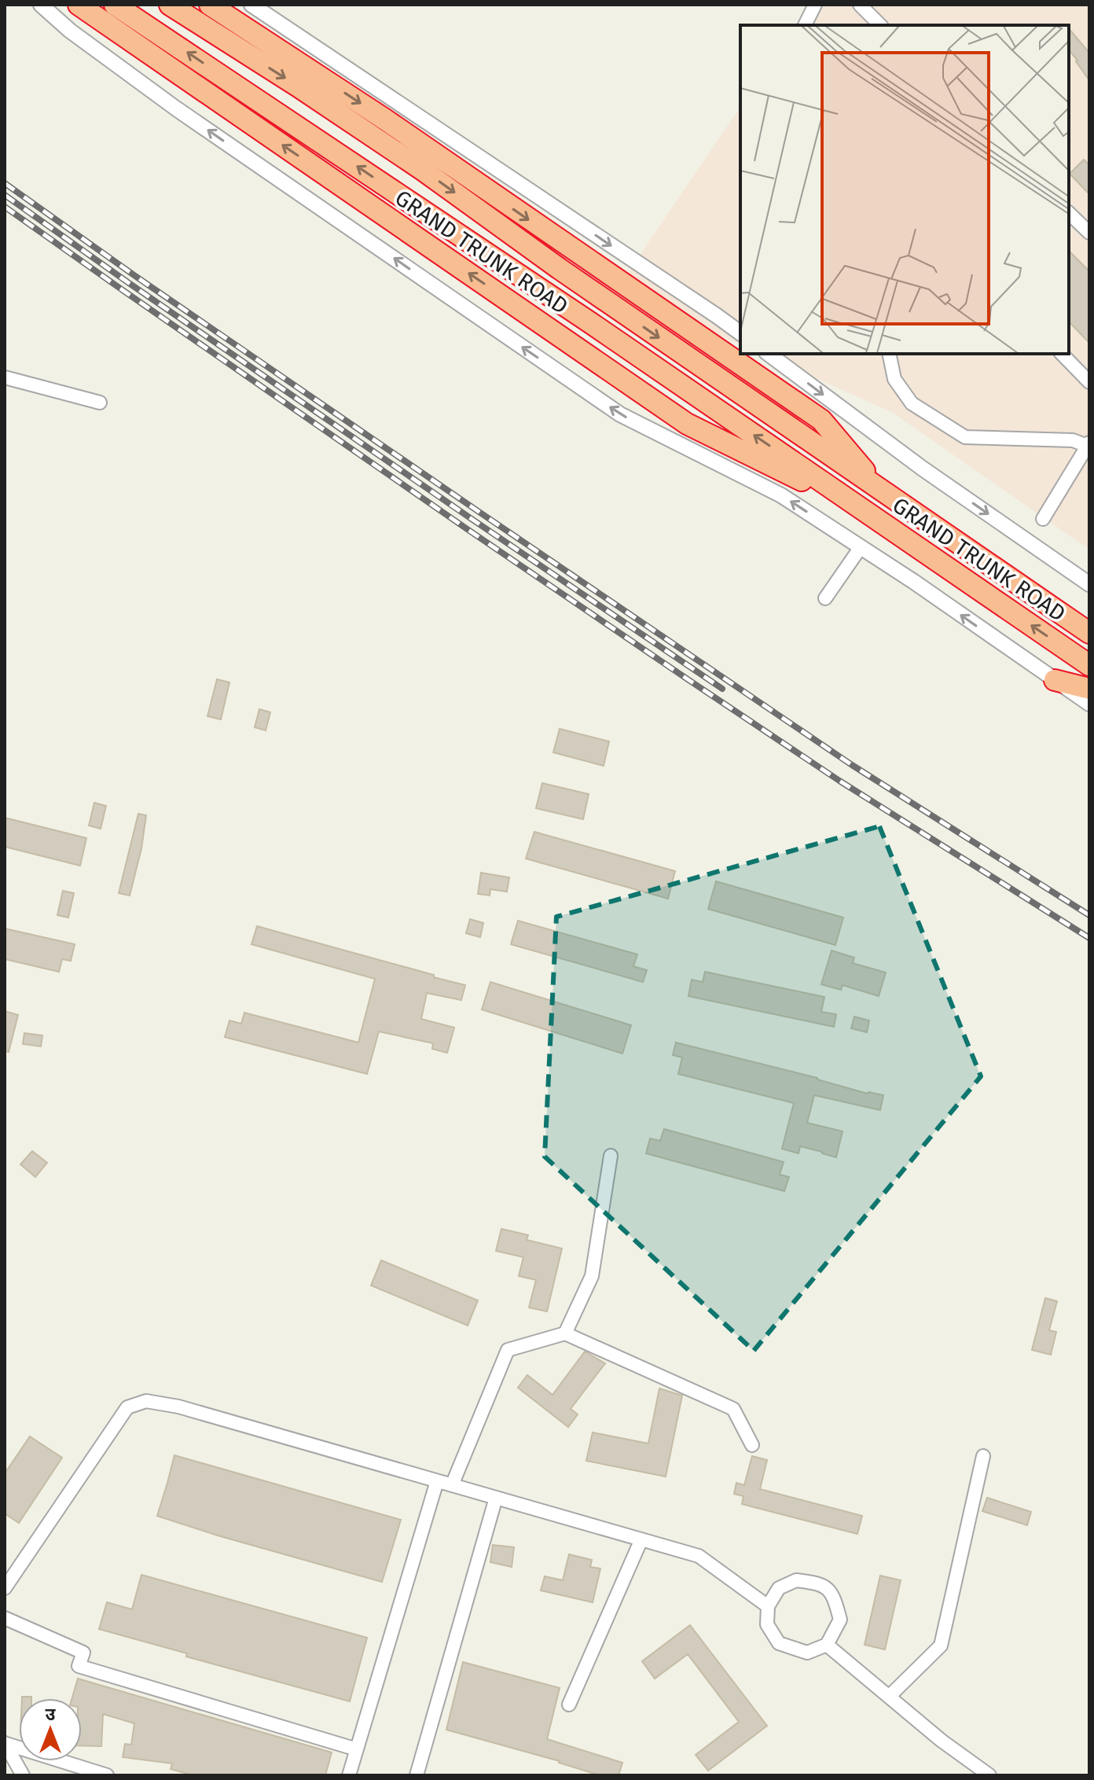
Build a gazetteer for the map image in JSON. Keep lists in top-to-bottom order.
{
  "streets": {
    "highway": ["GRAND TRUNK ROAD"]
  },
  "north": "top"
}
